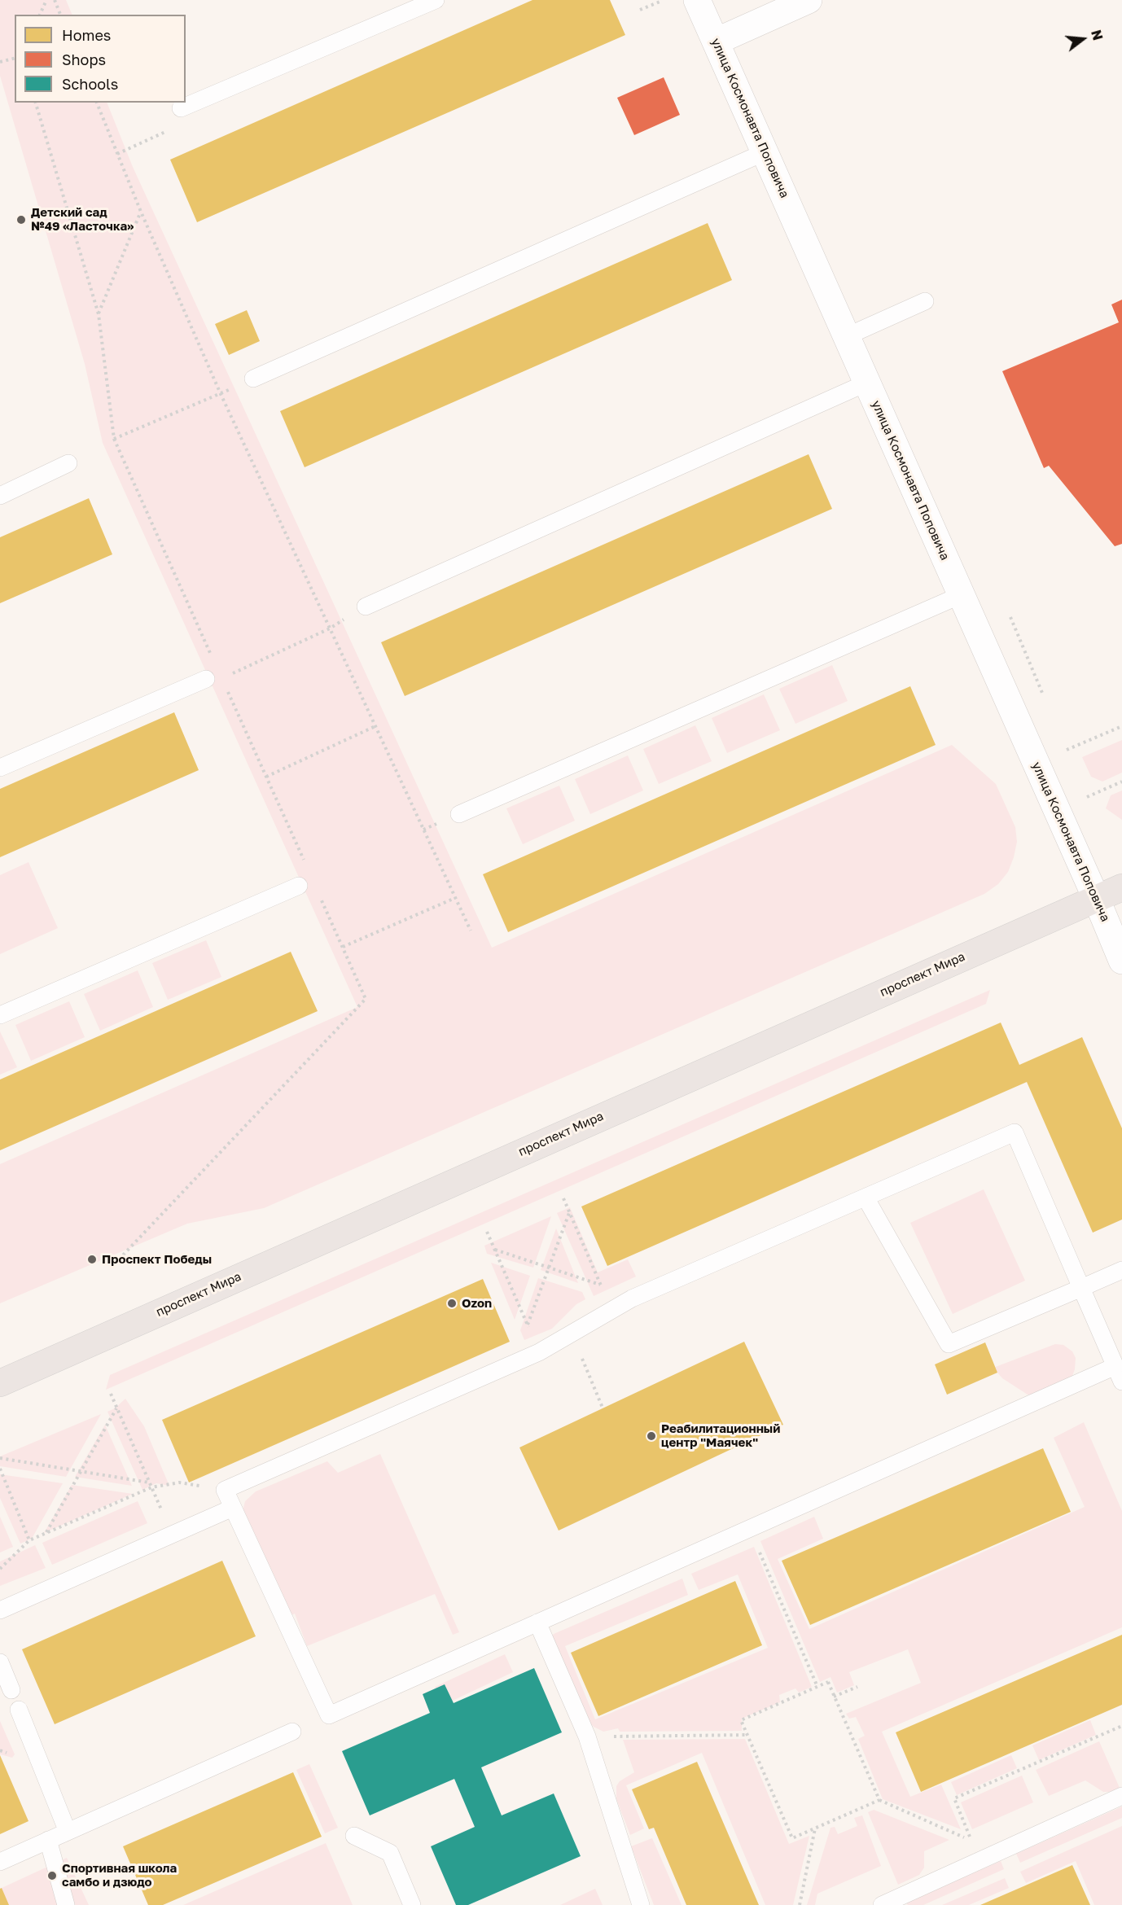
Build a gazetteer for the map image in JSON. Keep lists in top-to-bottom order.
{
  "streets": {
    "main road": ["проспект Мира"],
    "street": ["улица Космонавта Поповича"]
  },
  "crossings": [
    ["улица Космонавта Поповича", "проспект Мира"]
  ],
  "places": [
    "Детский сад №49 «Ласточка»",
    "Проспект Победы",
    "Ozon",
    "Реабилитационный центр \"Маячек\"",
    "Спортивная школа самбо и дзюдо"
  ],
  "legend": ["Homes", "Shops", "Schools"],
  "north": "right"
}
